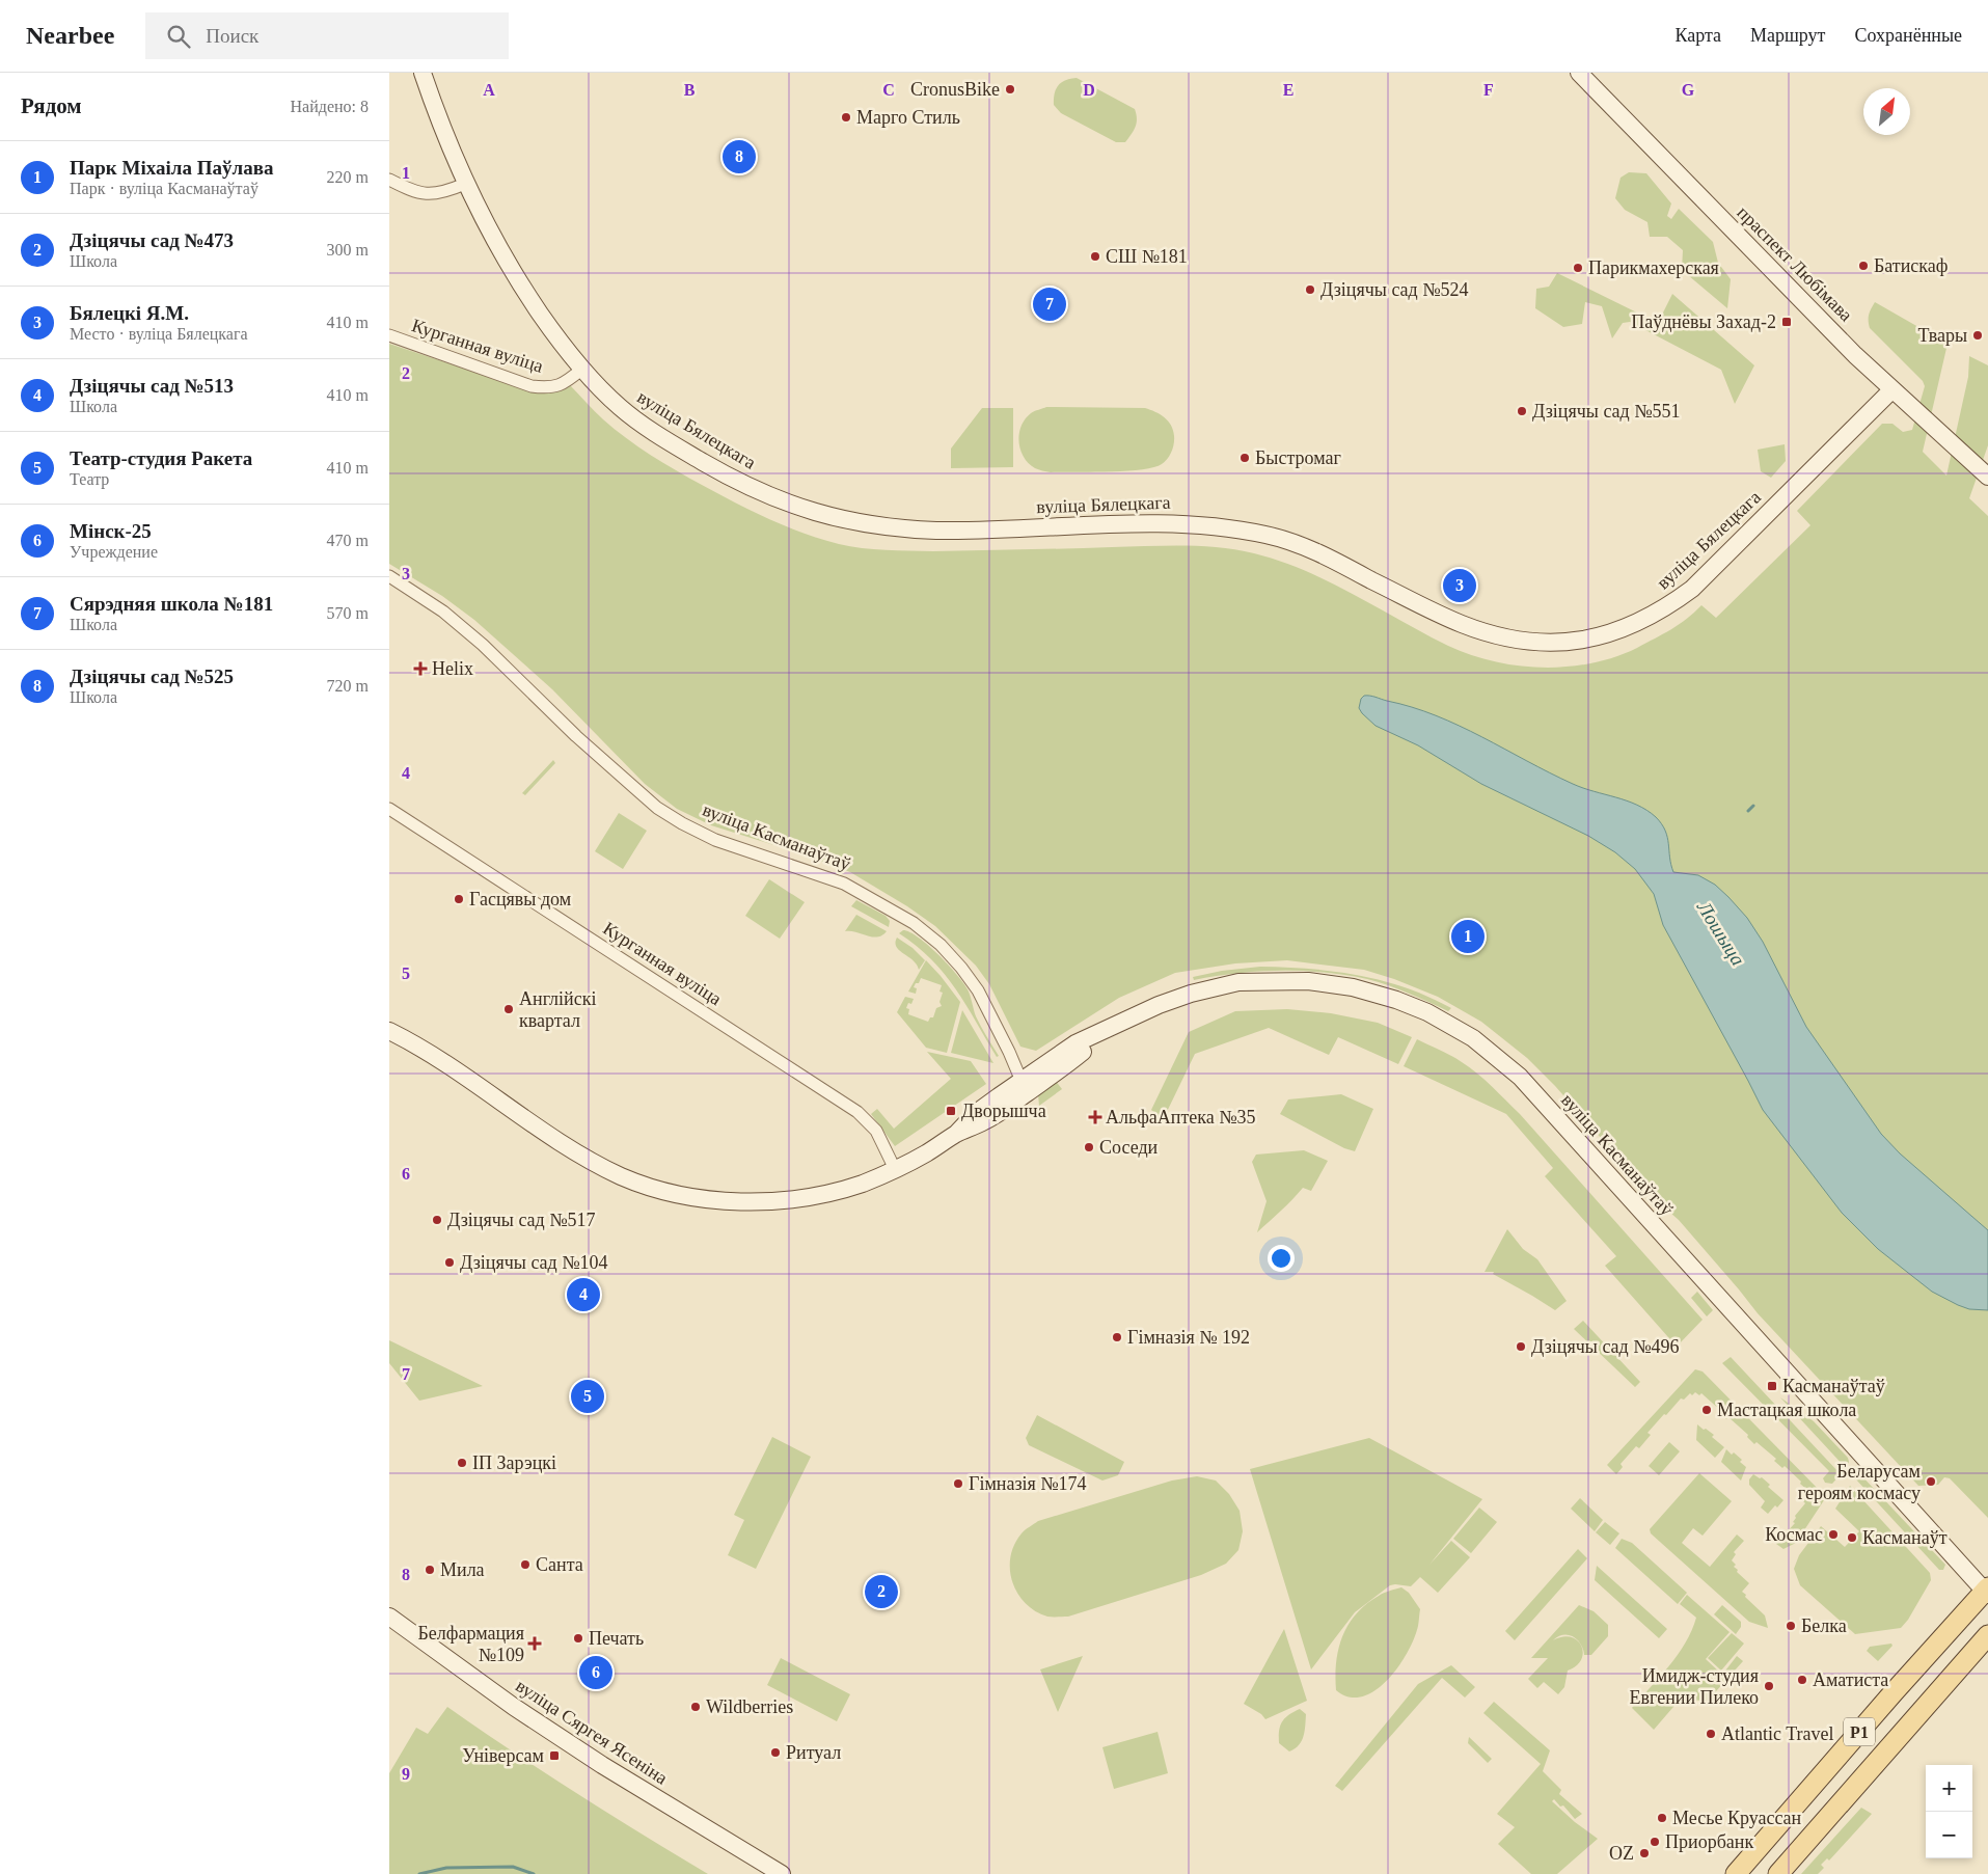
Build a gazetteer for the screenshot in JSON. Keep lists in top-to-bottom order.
{
  "streets": {
    "main road": ["Р1"],
    "street": [
      "праспект Любімава",
      "Курганная вуліца",
      "вуліца Бялецкага",
      "вуліца Касманаўтаў",
      "вуліца Сяргея Ясеніна"
    ]
  },
  "crossings": [
    ["праспект Любімава", "вуліца Бялецкага"],
    ["Курганная вуліца", "вуліца Бялецкага"],
    ["Курганная вуліца", "вуліца Касманаўтаў"],
    ["вуліца Касманаўтаў", "Р1"]
  ],
  "water": ["Лошыца"],
  "places": {
    "other": [
      "CronusBike",
      "Марго Стиль",
      "СШ №181",
      "Батискаф",
      "Парикмахерская",
      "Дзіцячы сад №524",
      "Твары",
      "Дзіцячы сад №551",
      "Быстромаг",
      "Гасцявы дом",
      "Англійскі квартал",
      "Соседи",
      "Дзіцячы сад №517",
      "Дзіцячы сад №104",
      "Гімназія № 192",
      "Дзіцячы сад №496",
      "Мастацкая школа",
      "ІП Зарэцкі",
      "Беларусам героям космасу",
      "Гімназія №174",
      "Космас",
      "Касманаўт",
      "Санта",
      "Мила",
      "Белка",
      "Печать",
      "Аматиста",
      "Имидж-студия Евгении Пилеко",
      "Wildberries",
      "Atlantic Travel",
      "Ритуал",
      "Месье Круассан",
      "Приорбанк",
      "OZ"
    ],
    "transit": [
      "Паўднёвы Захад-2",
      "Дворышча",
      "Касманаўтаў",
      "Універсам"
    ],
    "health": ["Helix", "АльфаАптека №35", "Белфармация №109"]
  },
  "north": "top right",
  "page": {
    "header": "Nearbee",
    "search": "Поиск",
    "nav": ["Карта", "Маршрут", "Сохранённые"],
    "heading": ["Рядом", "Найдено: 8"],
    "pins": [
      "8",
      "7",
      "3",
      "1",
      "4",
      "5",
      "2",
      "6"
    ],
    "list": [
      {
        "mark": "1",
        "name": "Парк Міхаіла Паўлава",
        "note": "Парк · вуліца Касманаўтаў",
        "value": "220 m"
      },
      {
        "mark": "2",
        "name": "Дзіцячы сад №473",
        "note": "Школа",
        "value": "300 m"
      },
      {
        "mark": "3",
        "name": "Бялецкі Я.М.",
        "note": "Место · вуліца Бялецкага",
        "value": "410 m"
      },
      {
        "mark": "4",
        "name": "Дзіцячы сад №513",
        "note": "Школа",
        "value": "410 m"
      },
      {
        "mark": "5",
        "name": "Театр-студия Ракета",
        "note": "Театр",
        "value": "410 m"
      },
      {
        "mark": "6",
        "name": "Мінск-25",
        "note": "Учреждение",
        "value": "470 m"
      },
      {
        "mark": "7",
        "name": "Сярэдняя школа №181",
        "note": "Школа",
        "value": "570 m"
      },
      {
        "mark": "8",
        "name": "Дзіцячы сад №525",
        "note": "Школа",
        "value": "720 m"
      }
    ],
    "map_buttons": ["+", "−"]
  },
  "grid": {
    "columns": [
      "A",
      "B",
      "C",
      "D",
      "E",
      "F",
      "G"
    ],
    "rows": [
      "1",
      "2",
      "3",
      "4",
      "5",
      "6",
      "7",
      "8",
      "9"
    ]
  }
}
